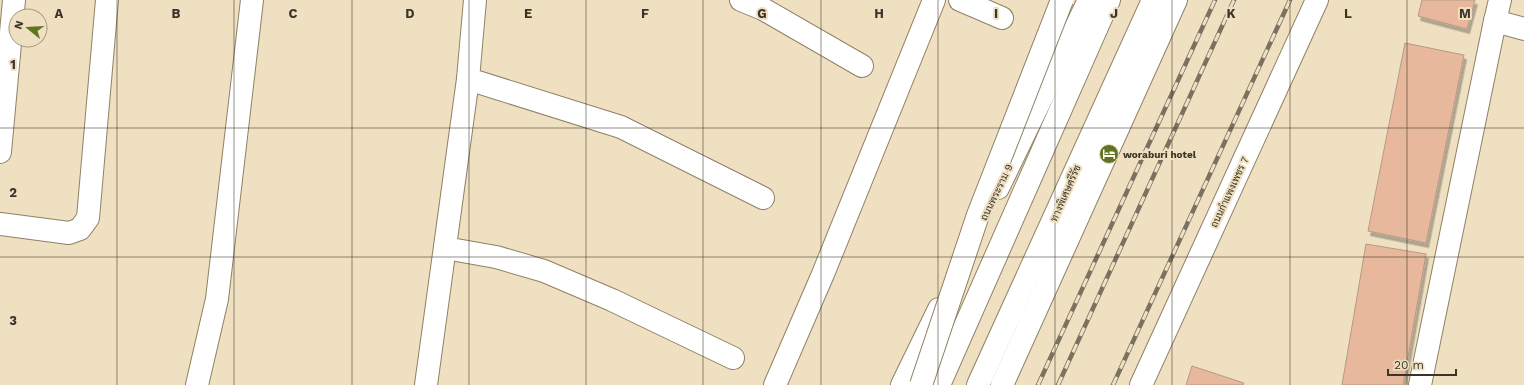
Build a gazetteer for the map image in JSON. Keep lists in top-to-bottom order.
{
  "streets": {
    "main road": ["ถนนพระราม 9", "ถนนกำแพงเพชร 7", "ทางพิเศษศรีรัช"]
  },
  "places": {
    "hotel": ["woraburi hotel"]
  },
  "scale_bar": "20 m",
  "north": "left",
  "grid": {
    "columns": [
      "A",
      "B",
      "C",
      "D",
      "E",
      "F",
      "G",
      "H",
      "I",
      "J",
      "K",
      "L",
      "M"
    ],
    "rows": ["1", "2", "3"]
  }
}
